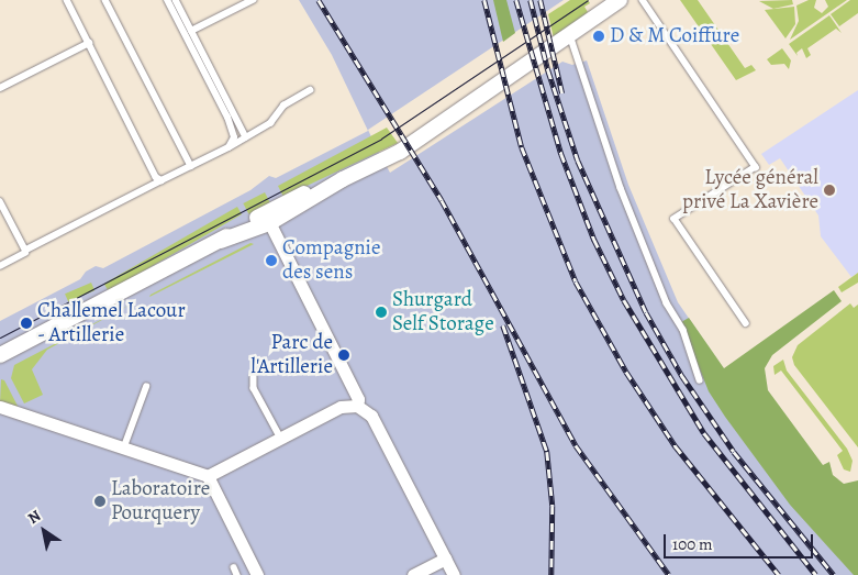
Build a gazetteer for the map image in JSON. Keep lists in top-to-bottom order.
{
  "places": [
    "D & M Coiffure",
    "Lycée général privé La Xavière",
    "Compagnie des sens",
    "Shurgard Self Storage",
    "Challemel Lacour - Artillerie",
    "Parc de l'Artillerie",
    "Laboratoire Pourquery"
  ],
  "scale_bar": "100 m",
  "north": "top left"
}
